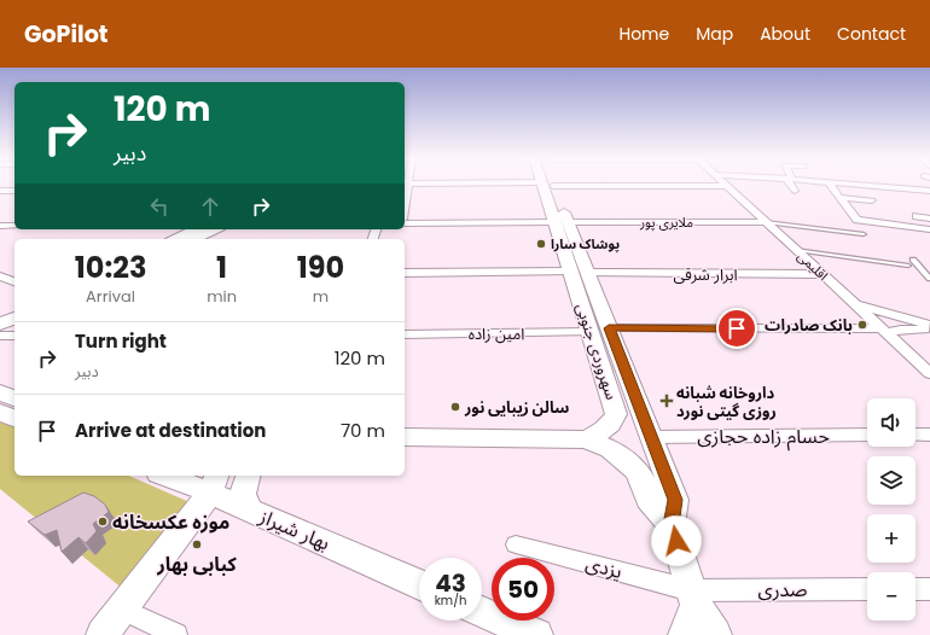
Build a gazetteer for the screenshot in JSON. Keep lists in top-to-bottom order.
{
  "streets": {
    "main road": ["سهروردی جنوبی", "بهار شیراز"],
    "street": [
      "ملایری پور",
      "اقلیمی",
      "ابرار شرقی",
      "امین زاده",
      "حسام زاده حجازی",
      "یزدی",
      "صدری"
    ]
  },
  "crossings": [
    ["ملایری پور", "اقلیمی"],
    ["ملایری پور", "سهروردی جنوبی"],
    ["اقلیمی", "ابرار شرقی"],
    ["ابرار شرقی", "سهروردی جنوبی"],
    ["امین زاده", "سهروردی جنوبی"],
    ["سهروردی جنوبی", "حسام زاده حجازی"],
    ["سهروردی جنوبی", "یزدی"],
    ["سهروردی جنوبی", "صدری"],
    ["یزدی", "صدری"]
  ],
  "places": {
    "other": [
      "پوشاک سارا",
      "بانک صادرات",
      "سالن زیبایی نور",
      "موزه عکسخانه",
      "کبابی بهار"
    ],
    "health": ["داروخانه شبانه روزی گیتی نورد"]
  },
  "page": {
    "header": "GoPilot",
    "nav": [
      "Home",
      "Map",
      "About",
      "Contact"
    ],
    "turn": ["120 m", "دبیر"],
    "eta": [
      "10:23",
      "Arrival",
      "1",
      "min",
      "190",
      "m"
    ],
    "list": [
      {
        "name": "Turn right",
        "note": "دبیر",
        "value": "120 m"
      },
      {
        "name": "Arrive at destination",
        "value": "70 m"
      }
    ],
    "map_buttons": ["+", "−"],
    "speed": "43 km/h",
    "limit": "50"
  }
}
